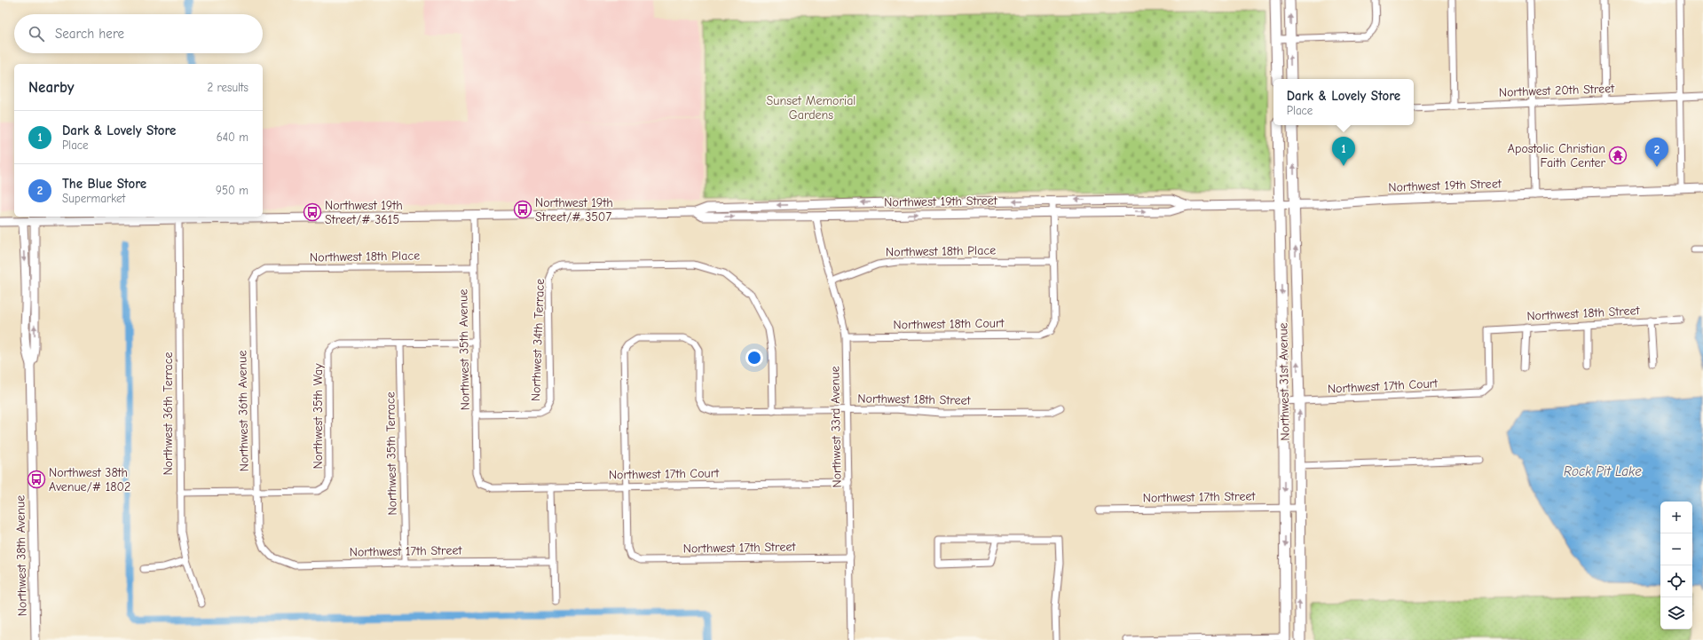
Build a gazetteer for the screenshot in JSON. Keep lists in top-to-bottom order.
{
  "streets": {
    "main road": ["Northwest 31st Avenue"],
    "street": [
      "Northwest 20th Street",
      "Northwest 19th Street",
      "Northwest 18th Place",
      "Northwest 18th Street",
      "Northwest 18th Court",
      "Northwest 34th Terrace",
      "Northwest 35th Avenue",
      "Northwest 17th Court",
      "Northwest 36th Avenue",
      "Northwest 36th Terrace",
      "Northwest 35th Way",
      "Northwest 33rd Avenue",
      "Northwest 35th Terrace",
      "Northwest 17th Street",
      "Northwest 38th Avenue"
    ]
  },
  "crossings": [
    ["Northwest 19th Street", "Northwest 35th Avenue"],
    ["Northwest 19th Street", "Northwest 31st Avenue"],
    ["Northwest 19th Street", "Northwest 36th Terrace"],
    ["Northwest 19th Street", "Northwest 33rd Avenue"],
    ["Northwest 19th Street", "Northwest 38th Avenue"],
    ["Northwest 18th Place", "Northwest 18th Court"],
    ["Northwest 18th Place", "Northwest 35th Avenue"],
    ["Northwest 18th Place", "Northwest 36th Avenue"],
    ["Northwest 18th Place", "Northwest 33rd Avenue"],
    ["Northwest 18th Street", "Northwest 34th Terrace"],
    ["Northwest 18th Street", "Northwest 17th Court"],
    ["Northwest 18th Street", "Northwest 33rd Avenue"],
    ["Northwest 18th Street", "Northwest 17th Street"],
    ["Northwest 18th Court", "Northwest 33rd Avenue"],
    ["Northwest 34th Terrace", "Northwest 35th Avenue"],
    ["Northwest 35th Avenue", "Northwest 17th Court"],
    ["Northwest 31st Avenue", "Northwest 17th Court"],
    ["Northwest 31st Avenue", "Northwest 17th Street"],
    ["Northwest 17th Court", "Northwest 33rd Avenue"],
    ["Northwest 17th Court", "Northwest 17th Street"],
    ["Northwest 36th Avenue", "Northwest 35th Way"],
    ["Northwest 36th Avenue", "Northwest 17th Street"],
    ["Northwest 35th Way", "Northwest 35th Terrace"],
    ["Northwest 33rd Avenue", "Northwest 17th Street"],
    ["Northwest 35th Terrace", "Northwest 17th Street"]
  ],
  "water": ["Rock Pit Lake"],
  "parks": ["Sunset Memorial Gardens"],
  "places": {
    "temple": ["Apostolic Christian Faith Center"],
    "bus stop": ["Northwest 19th Street/# 3507", "Northwest 19th Street/# 3615", "Northwest 38th Avenue/# 1802"]
  },
  "page": {
    "search": "Search here",
    "heading": ["Nearby", "2 results"],
    "popup": ["Dark & Lovely Store", "Place"],
    "list": [
      {
        "mark": "1",
        "name": "Dark & Lovely Store",
        "note": "Place",
        "value": "640 m"
      },
      {
        "mark": "2",
        "name": "The Blue Store",
        "note": "Supermarket",
        "value": "950 m"
      }
    ],
    "pins": ["1", "2"],
    "map_buttons": ["+", "−"]
  }
}
